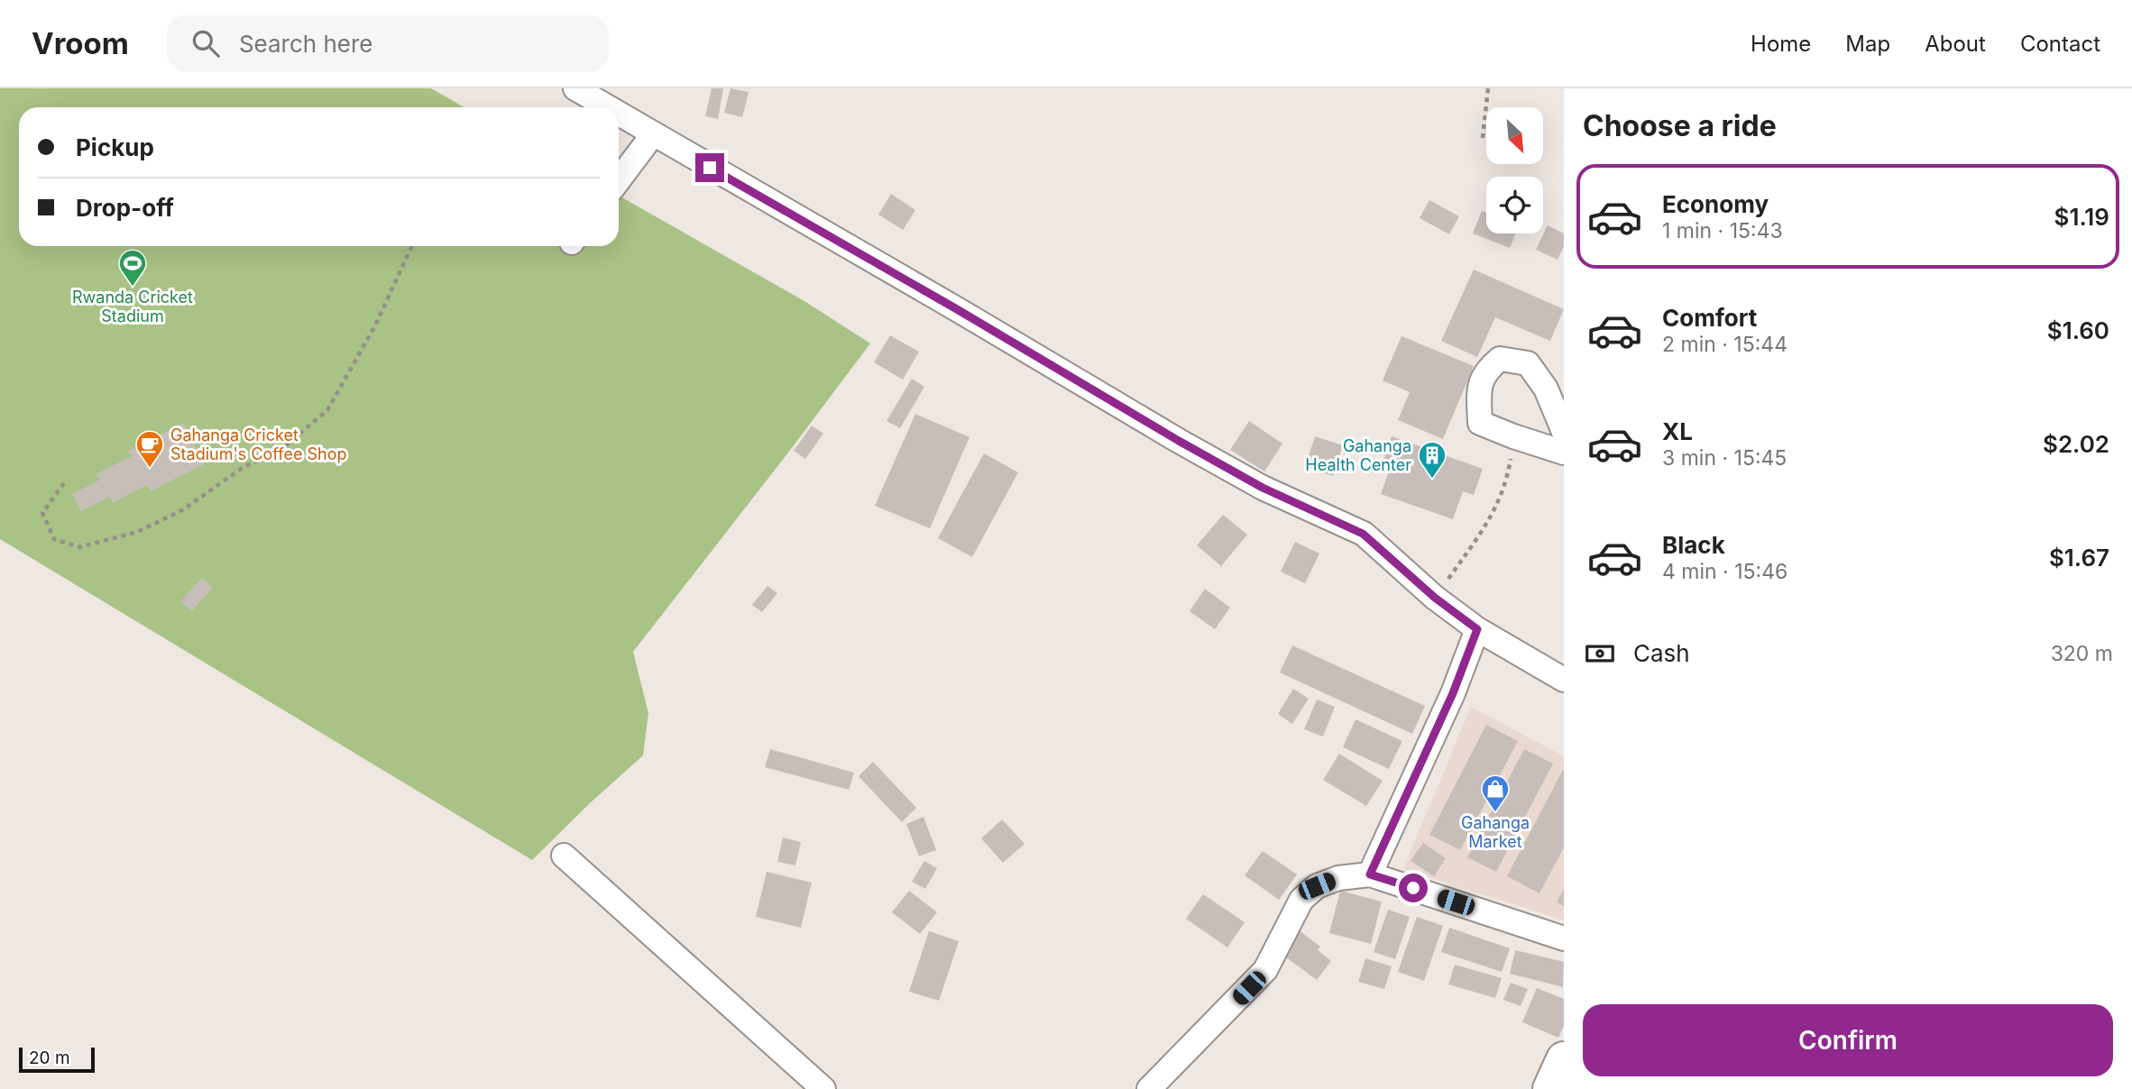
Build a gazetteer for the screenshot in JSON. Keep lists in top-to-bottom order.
{
  "places": {
    "sports": ["Rwanda Cricket Stadium"],
    "cafe": ["Gahanga Cricket Stadium's Coffee Shop"],
    "building": ["Gahanga Health Center"],
    "shop": ["Gahanga Market"]
  },
  "scale_bar": "20 m",
  "north": "bottom right",
  "page": {
    "header": "Vroom",
    "search": "Search here",
    "nav": [
      "Home",
      "Map",
      "About",
      "Contact"
    ],
    "heading": "Choose a ride",
    "banner": ["Pickup", "Drop-off"],
    "list": [
      {
        "name": "Economy",
        "note": "1 min · 15:43",
        "value": "$1.19"
      },
      {
        "name": "Comfort",
        "note": "2 min · 15:44",
        "value": "$1.60"
      },
      {
        "name": "XL",
        "note": "3 min · 15:45",
        "value": "$2.02"
      },
      {
        "name": "Black",
        "note": "4 min · 15:46",
        "value": "$1.67"
      }
    ],
    "pay": ["Cash", "320 m"],
    "buttons": "Confirm",
    "scale": "20 m"
  }
}
